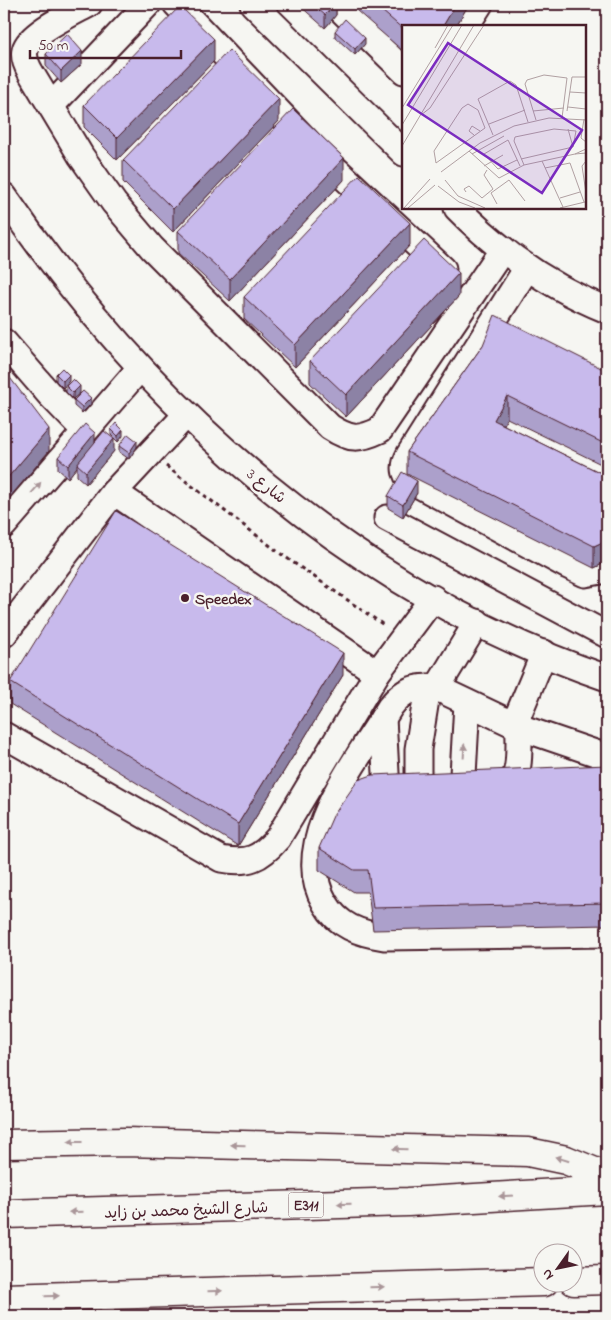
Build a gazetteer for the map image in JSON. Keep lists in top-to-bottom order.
{
  "streets": {
    "highway": ["E311", "شارع الشيخ محمد بن زايد"],
    "street": ["شارع 3"]
  },
  "places": ["Speedex"],
  "scale_bar": "50 m",
  "north": "bottom left"
}
